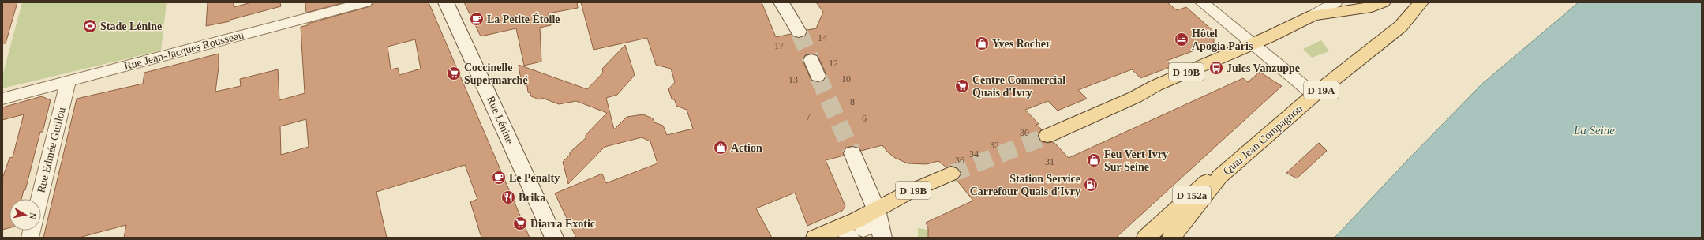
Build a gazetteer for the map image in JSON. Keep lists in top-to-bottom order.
{
  "streets": {
    "main road": [
      "D 19B",
      "D 19A",
      "Rue Lénine",
      "Quai Jean Compagnon",
      "D 152a"
    ],
    "street": ["Rue Jean-Jacques Rousseau", "Rue Edmée Guillou"]
  },
  "crossings": [
    ["Rue Jean-Jacques Rousseau", "Rue Edmée Guillou"],
    ["Quai Jean Compagnon", "D 152a"]
  ],
  "water": ["La Seine"],
  "places": {
    "cafe": ["La Petite Étoile", "Le Penalty"],
    "sports": ["Stade Lénine"],
    "hotel": ["Hôtel Apogia Paris"],
    "shop": ["Yves Rocher", "Action", "Feu Vert Ivry Sur Seine"],
    "bus stop": ["Jules Vanzuppe"],
    "supermarket": ["Coccinelle Supermarché", "Centre Commercial Quais d'Ivry", "Diarra Exotic"],
    "fuel station": ["Station Service Carrefour Quais d'Ivry"],
    "restaurant": ["Brika"]
  },
  "house_numbers": [
    "14",
    "17",
    "12",
    "10",
    "13",
    "8",
    "7",
    "6",
    "30",
    "32",
    "34",
    "36",
    "31"
  ],
  "north": "right"
}
